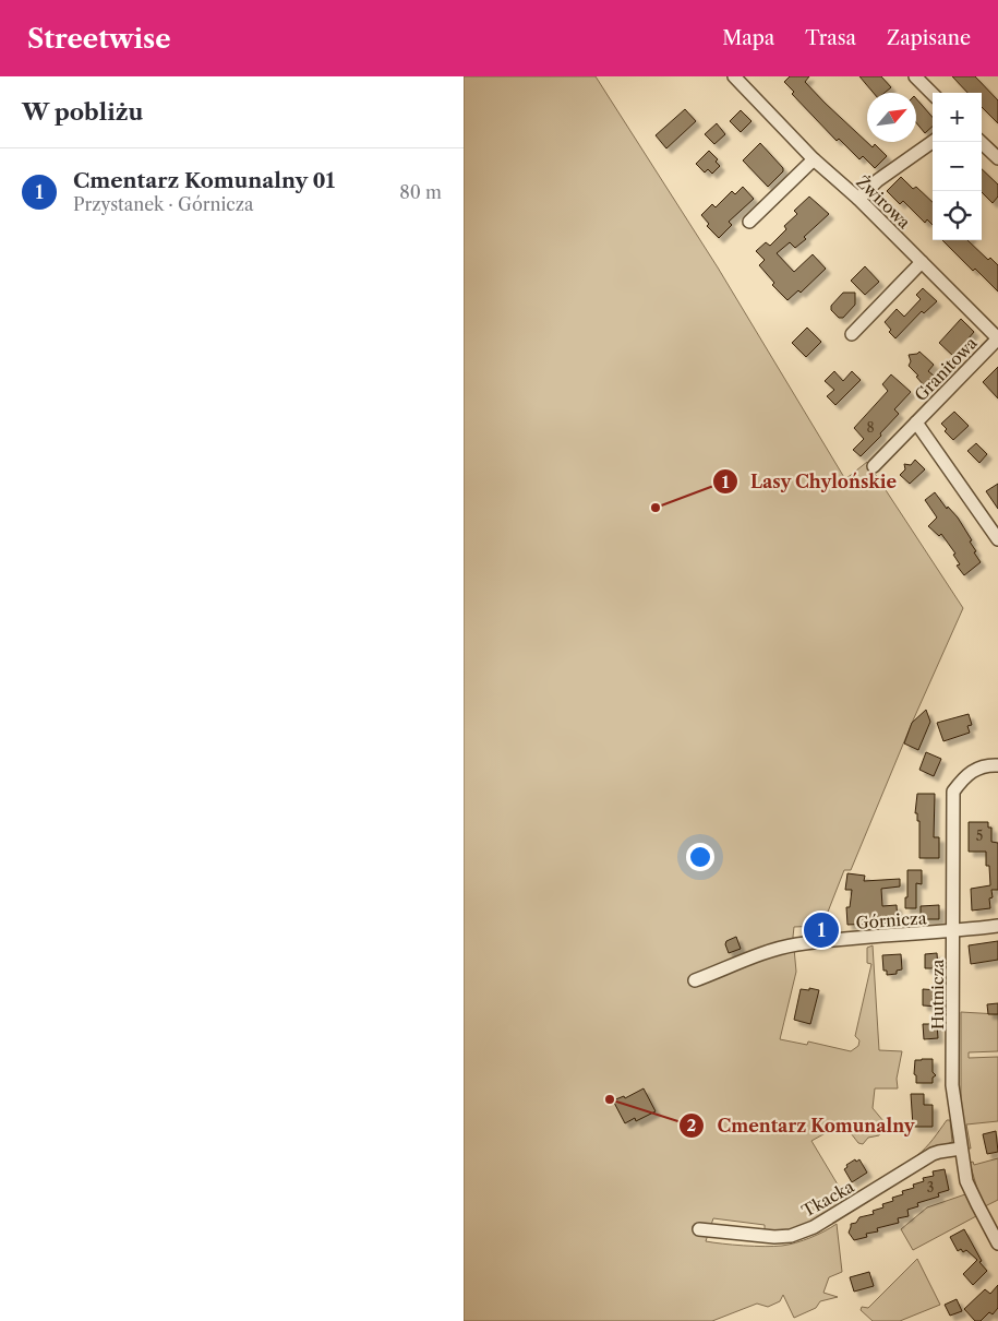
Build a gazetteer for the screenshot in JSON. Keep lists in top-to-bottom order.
{
  "streets": {
    "street": [
      "Żwirowa",
      "Granitowa",
      "Górnicza",
      "Hutnicza",
      "Tkacka"
    ]
  },
  "crossings": [
    ["Żwirowa", "Granitowa"],
    ["Górnicza", "Hutnicza"],
    ["Hutnicza", "Tkacka"]
  ],
  "places": ["Lasy Chylońskie", "Cmentarz Komunalny"],
  "house_numbers": ["8", "5", "3"],
  "north": "top right",
  "page": {
    "header": "Streetwise",
    "nav": ["Mapa", "Trasa", "Zapisane"],
    "heading": "W pobliżu",
    "map_buttons": ["+", "−"],
    "list": [
      {
        "mark": "1",
        "name": "Cmentarz Komunalny 01",
        "note": "Przystanek · Górnicza",
        "value": "80 m"
      }
    ],
    "pins": "1"
  }
}
